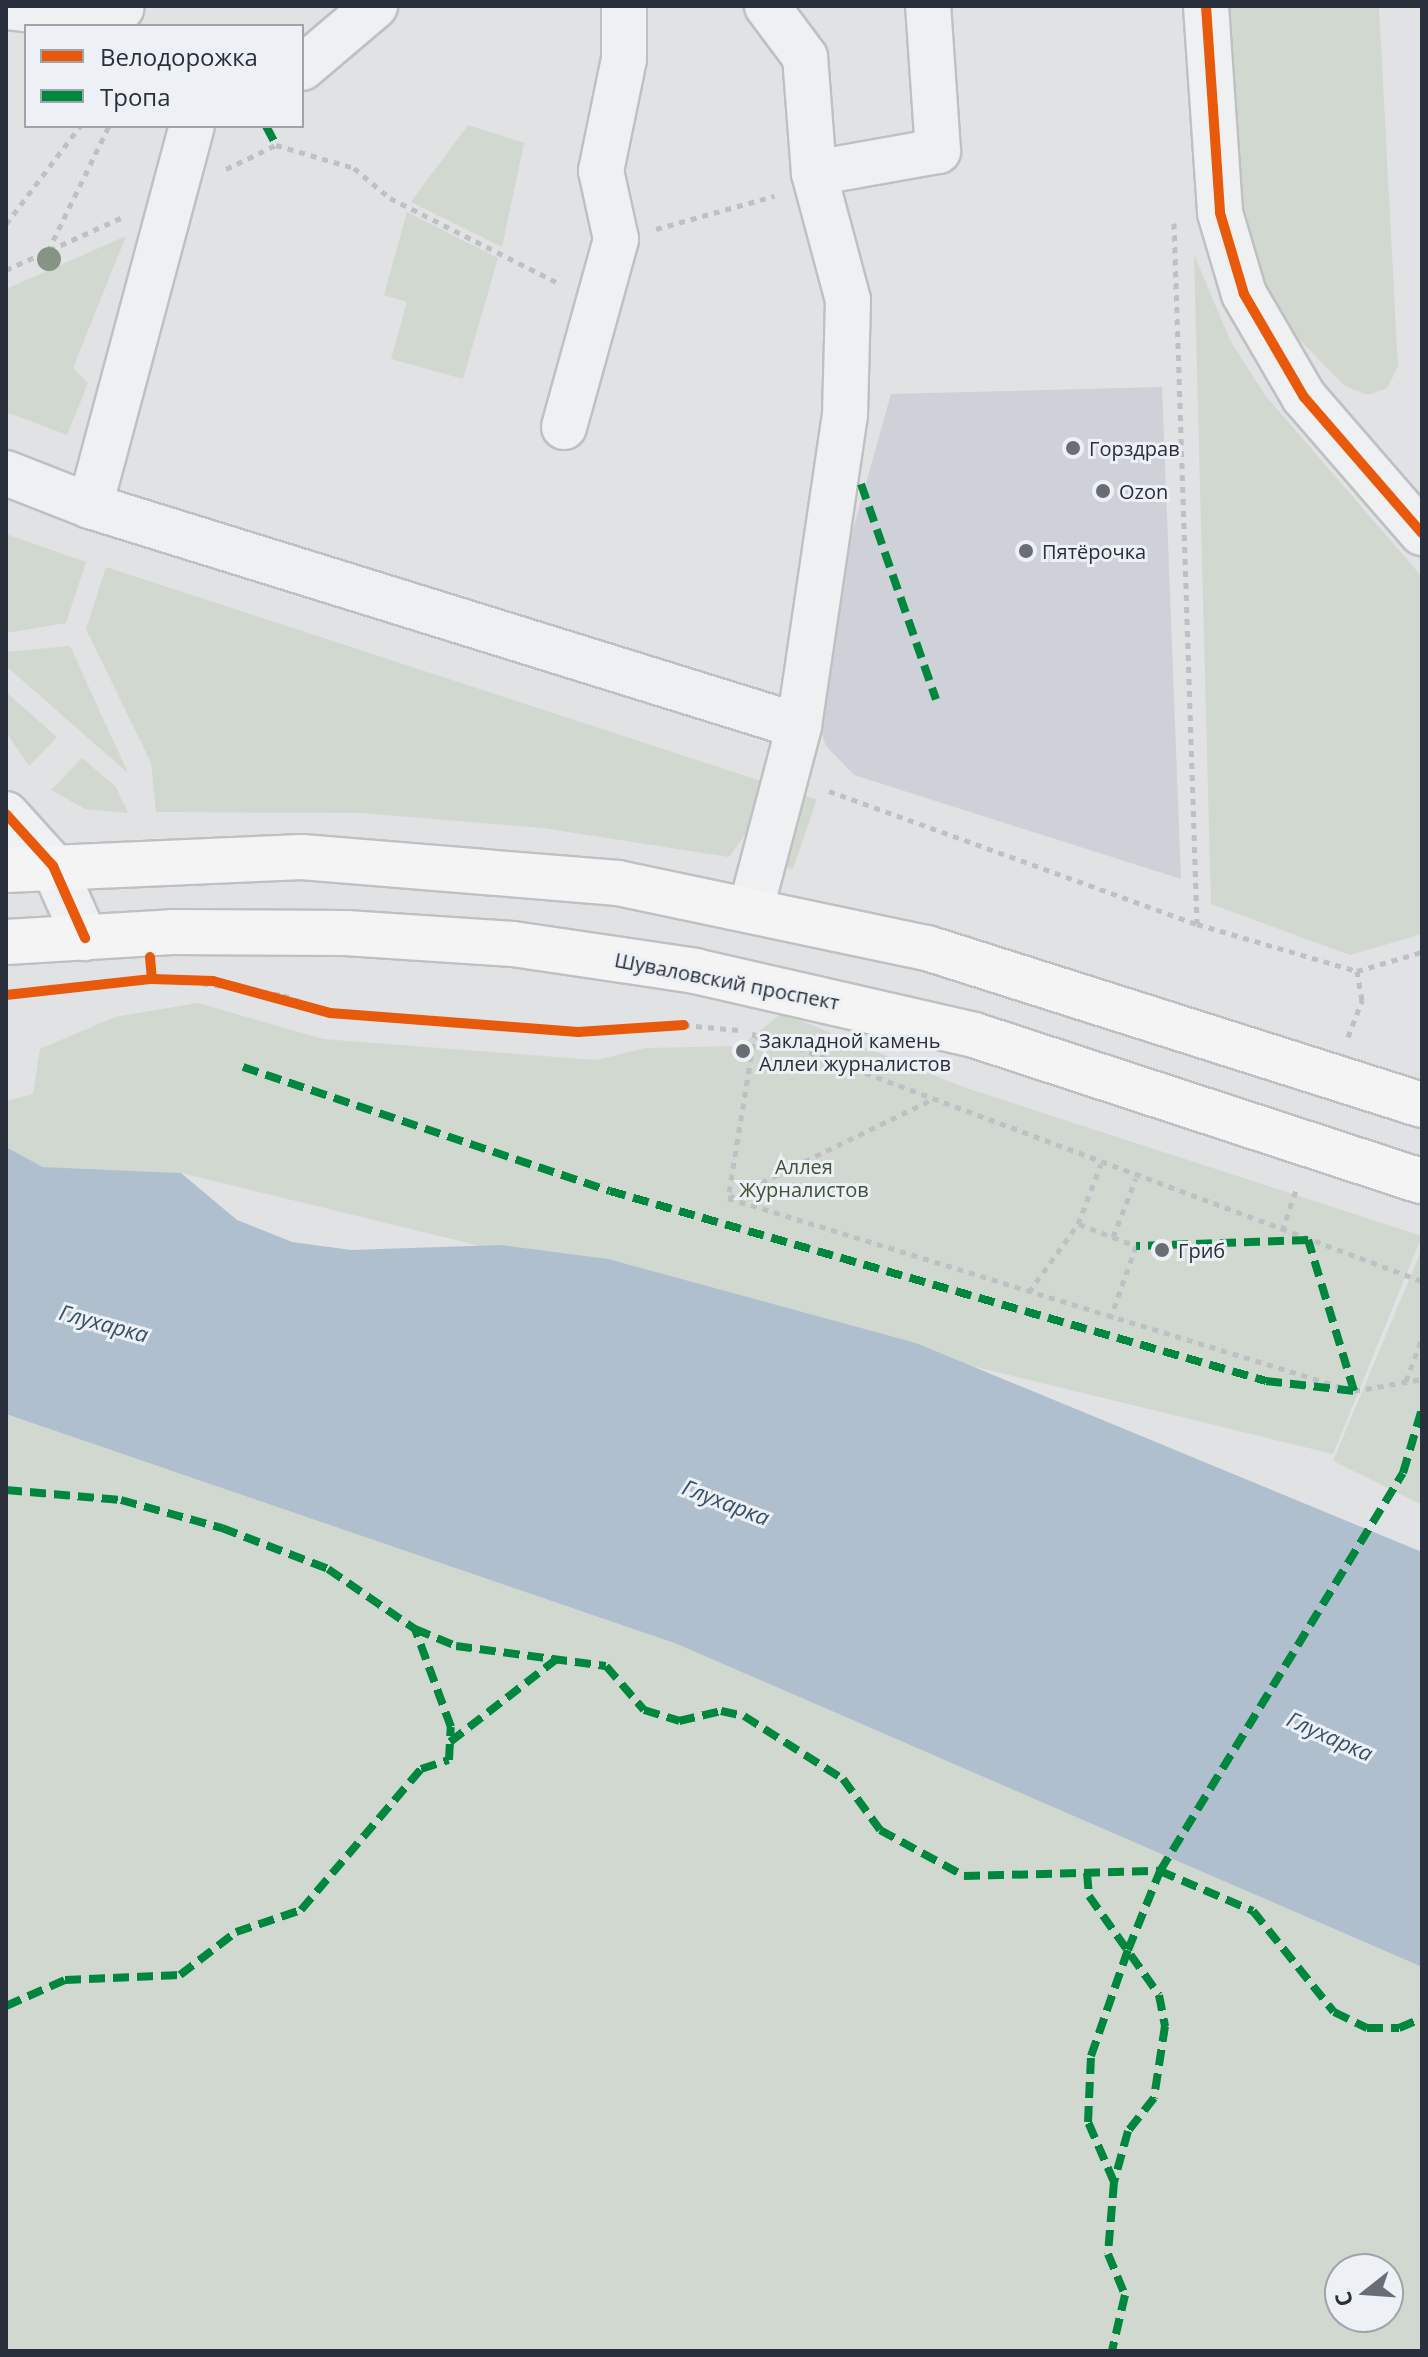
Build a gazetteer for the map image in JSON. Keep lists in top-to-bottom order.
{
  "streets": {
    "main road": ["Шуваловский проспект"]
  },
  "water": ["Глухарка"],
  "parks": ["Аллея Журналистов"],
  "places": [
    "Горздрав",
    "Ozon",
    "Пятёрочка",
    "Закладной камень Аллеи журналистов",
    "Гриб"
  ],
  "legend": ["Велодорожка", "Тропа"],
  "north": "left"
}
